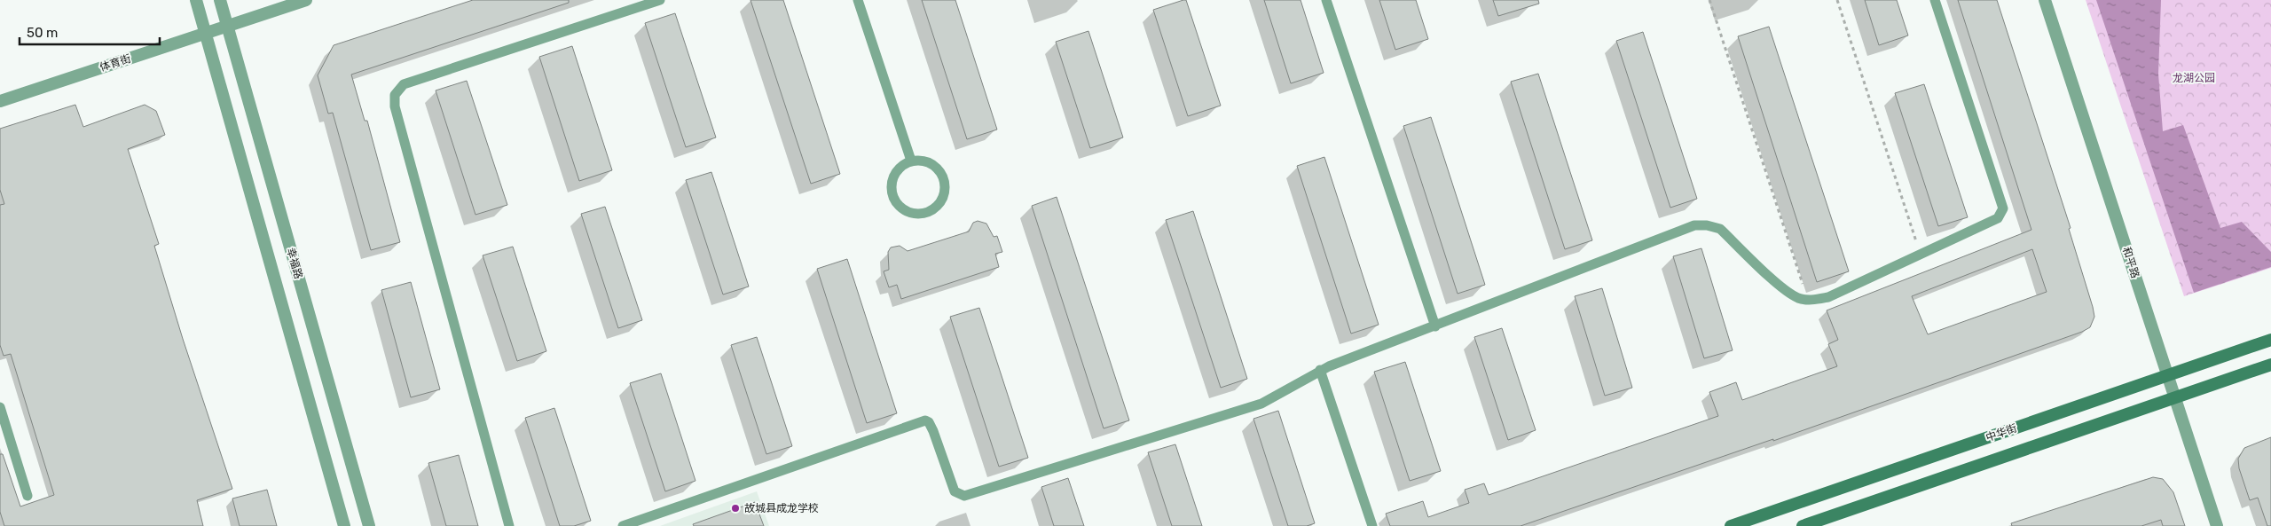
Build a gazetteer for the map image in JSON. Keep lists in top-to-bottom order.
{
  "streets": {
    "main road": ["中华街"],
    "street": ["体育街", "和平路", "幸福路"]
  },
  "crossings": [
    ["体育街", "幸福路"],
    ["和平路", "中华街"]
  ],
  "parks": ["龙湖公园"],
  "places": ["故城县成龙学校"],
  "scale_bar": "50 m"
}
